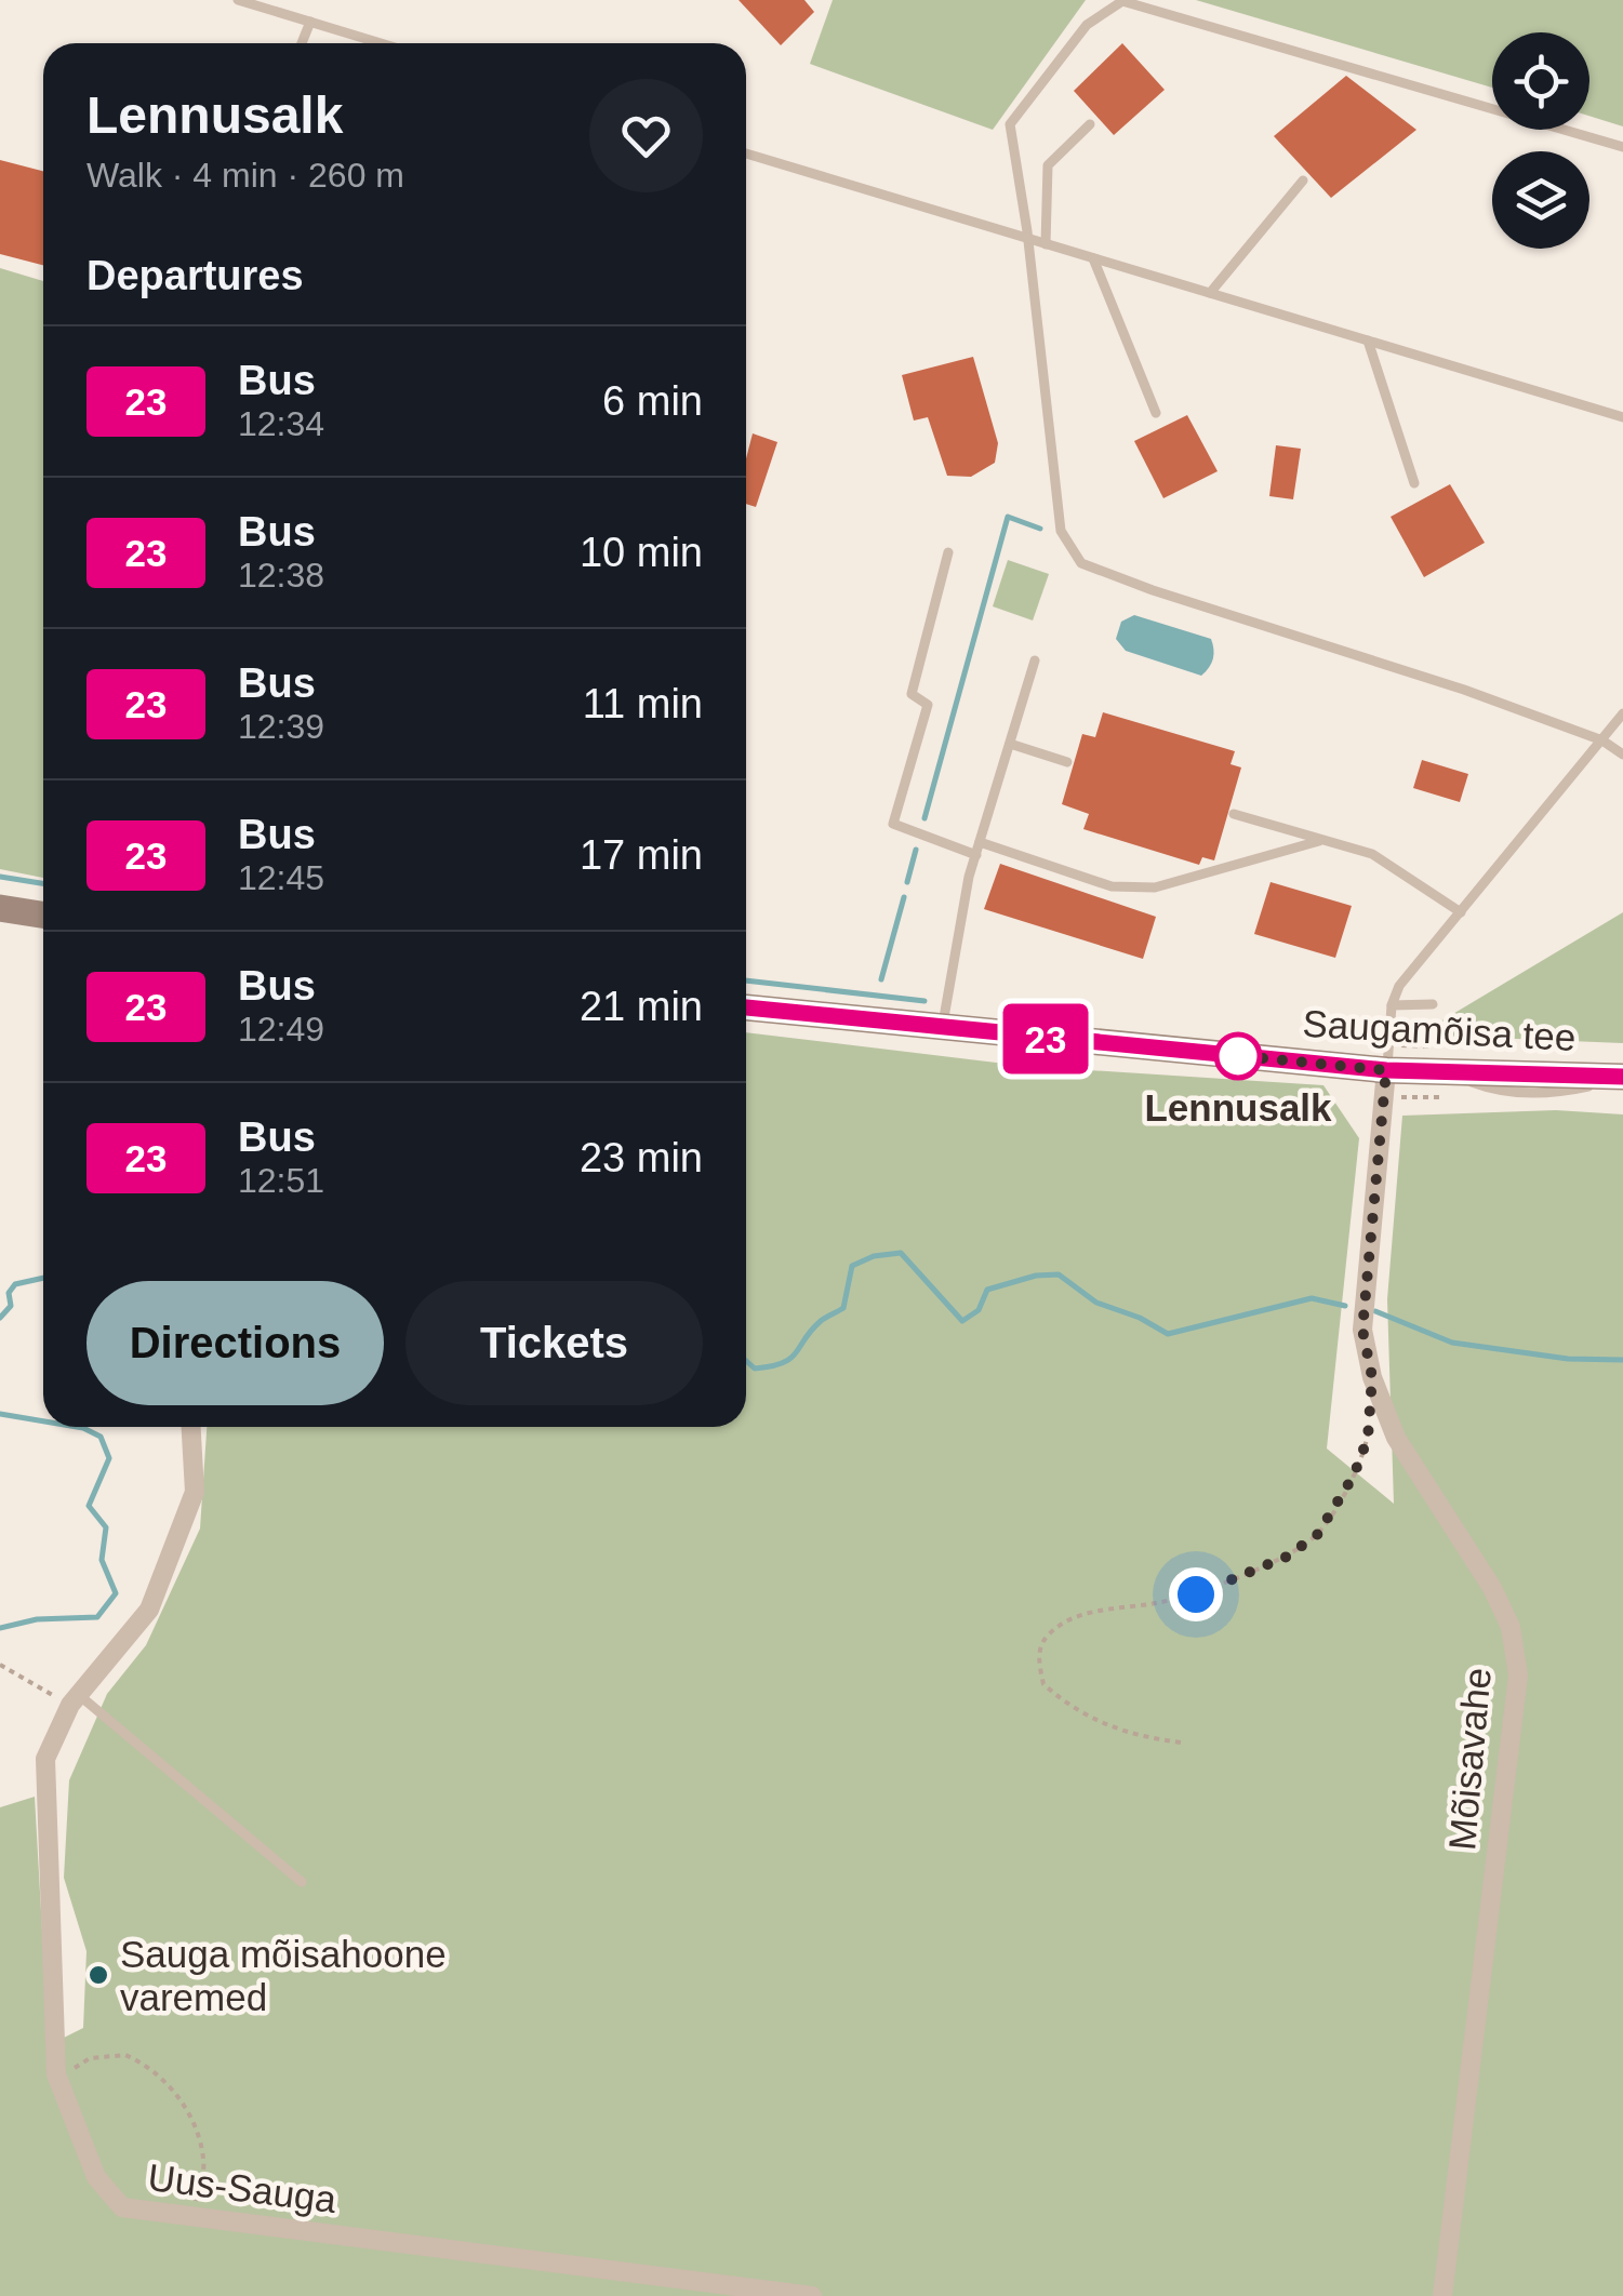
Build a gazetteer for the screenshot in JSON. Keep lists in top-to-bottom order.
{
  "streets": {
    "street": ["Saugamõisa tee", "Mõisavahe", "Uus-Sauga"]
  },
  "crossings": [
    ["Saugamõisa tee", "Mõisavahe"]
  ],
  "places": ["Lennusalk", "Sauga mõisahoone varemed"],
  "lines": ["bus line 23"],
  "page": {
    "on_map": "23",
    "heading": [
      ["Lennusalk", "Walk · 4 min · 260 m"],
      "Departures"
    ],
    "list": [
      {
        "mark": "23",
        "name": "Bus",
        "note": "12:34",
        "value": "6 min"
      },
      {
        "mark": "23",
        "name": "Bus",
        "note": "12:38",
        "value": "10 min"
      },
      {
        "mark": "23",
        "name": "Bus",
        "note": "12:39",
        "value": "11 min"
      },
      {
        "mark": "23",
        "name": "Bus",
        "note": "12:45",
        "value": "17 min"
      },
      {
        "mark": "23",
        "name": "Bus",
        "note": "12:49",
        "value": "21 min"
      },
      {
        "mark": "23",
        "name": "Bus",
        "note": "12:51",
        "value": "23 min"
      }
    ],
    "buttons": ["Directions", "Tickets"]
  }
}
